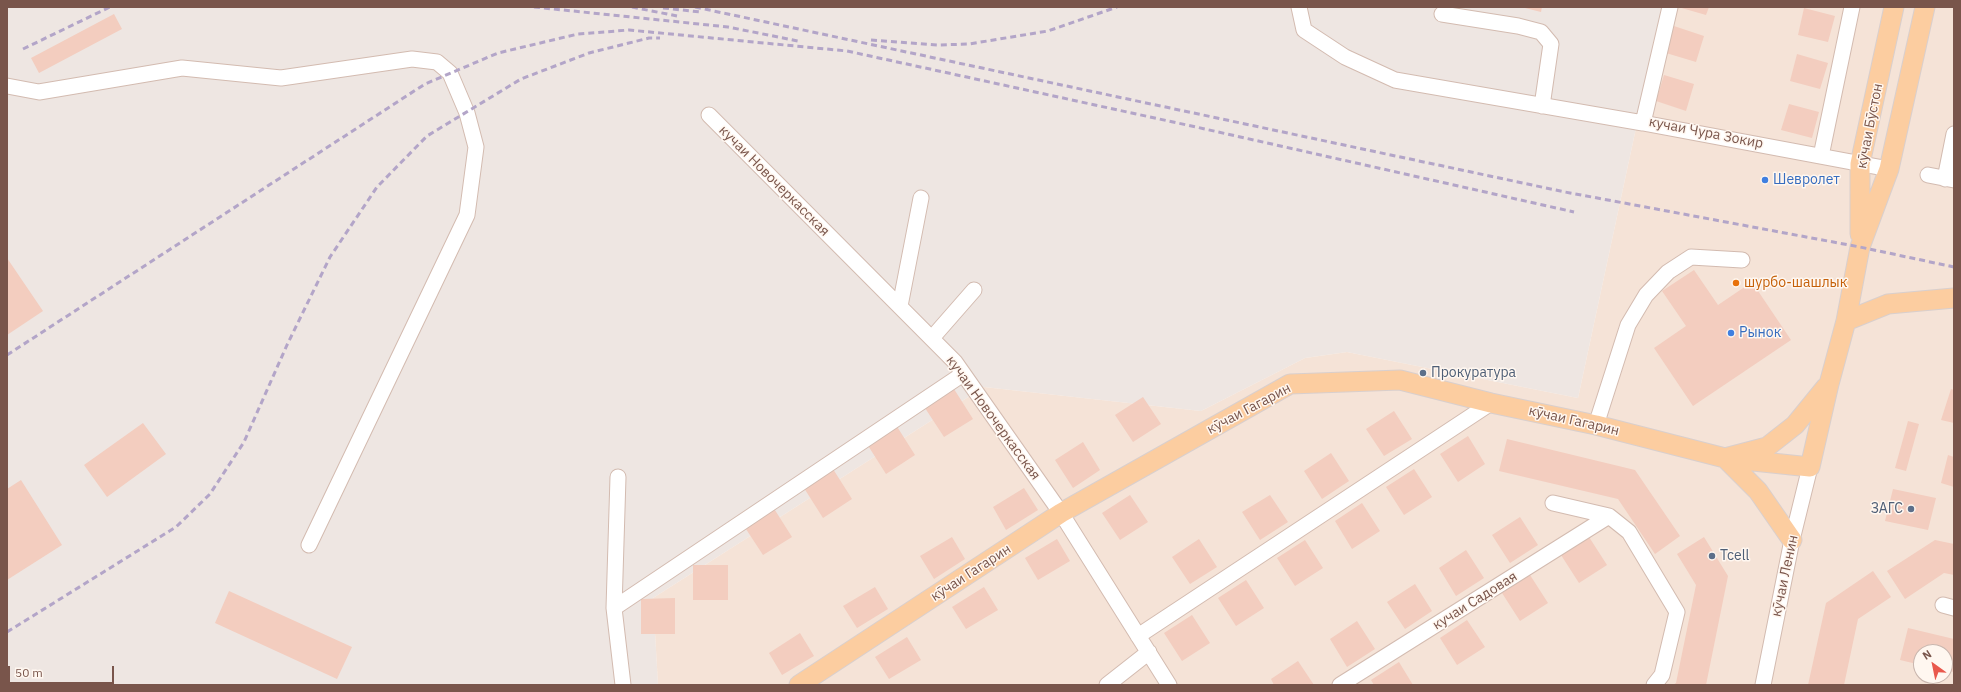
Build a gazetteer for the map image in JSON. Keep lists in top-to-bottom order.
{
  "streets": {
    "main road": ["кӯчаи Бӯстон", "кӯчаи Гагарин"],
    "street": [
      "кучаи Чура Зокир",
      "кучаи Новочеркасская",
      "кӯчаи Ленин",
      "кучаи Садовая"
    ]
  },
  "crossings": [
    ["кӯчаи Бӯстон", "кучаи Чура Зокир"],
    ["кучаи Новочеркасская", "кӯчаи Гагарин"],
    ["кӯчаи Гагарин", "кӯчаи Ленин"]
  ],
  "places": [
    "Шевролет",
    "шурбо-шашлык",
    "Рынок",
    "Прокуратура",
    "ЗАГС",
    "Tcell"
  ],
  "scale_bar": "50 m",
  "north": "top left"
}
